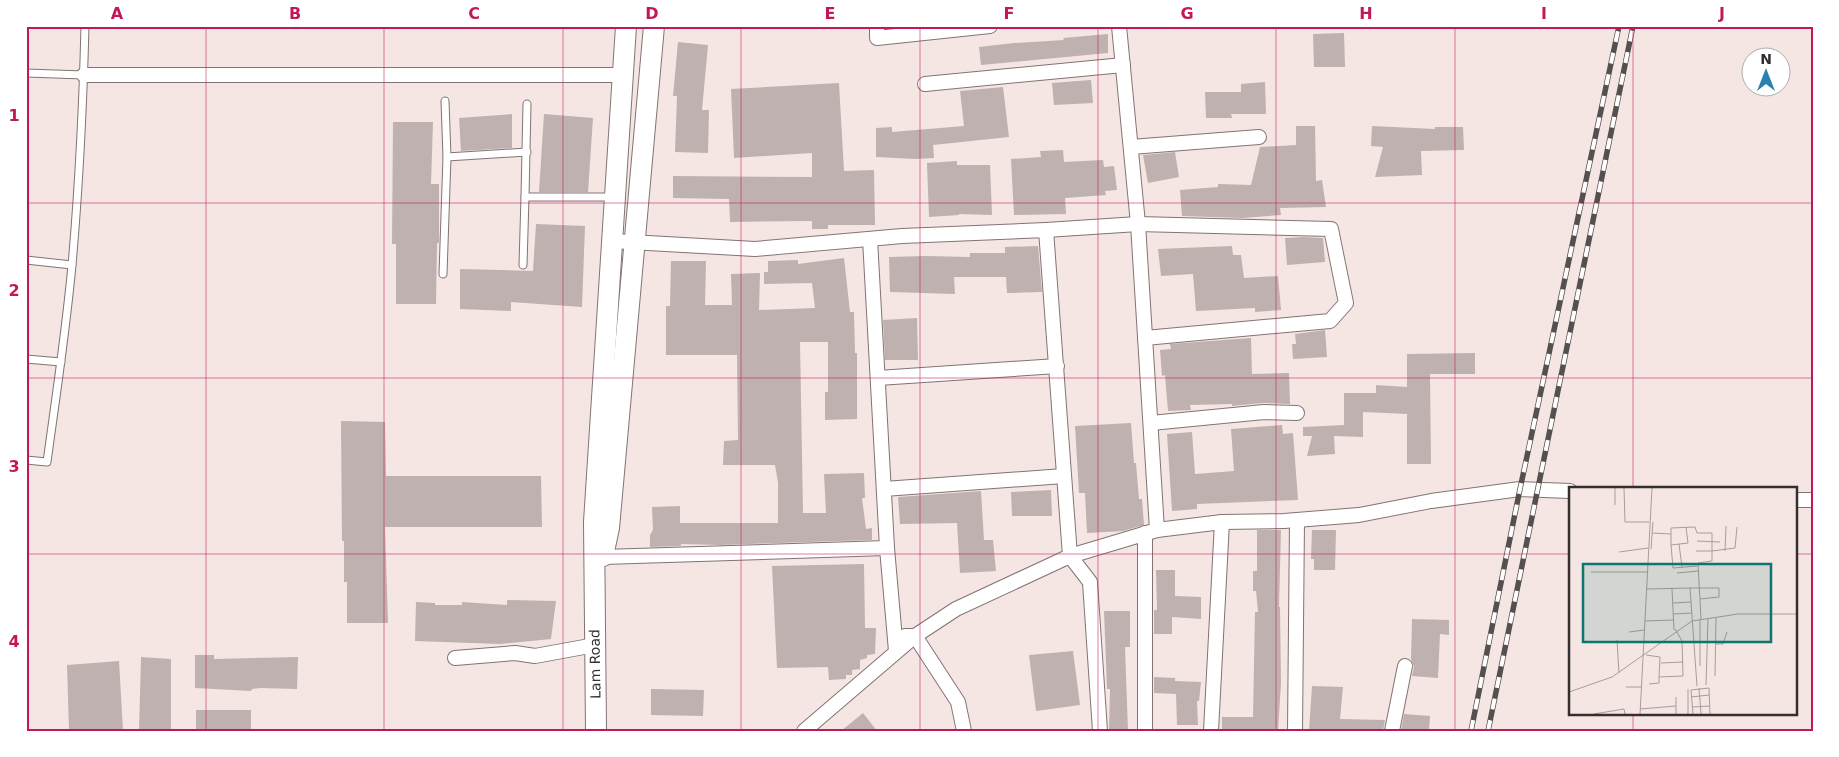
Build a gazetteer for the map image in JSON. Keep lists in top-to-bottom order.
{
  "streets": {
    "main road": ["Lam Road"]
  },
  "north": "top",
  "grid": {
    "columns": [
      "A",
      "B",
      "C",
      "D",
      "E",
      "F",
      "G",
      "H",
      "I",
      "J"
    ],
    "rows": [
      "1",
      "2",
      "3",
      "4"
    ]
  }
}
